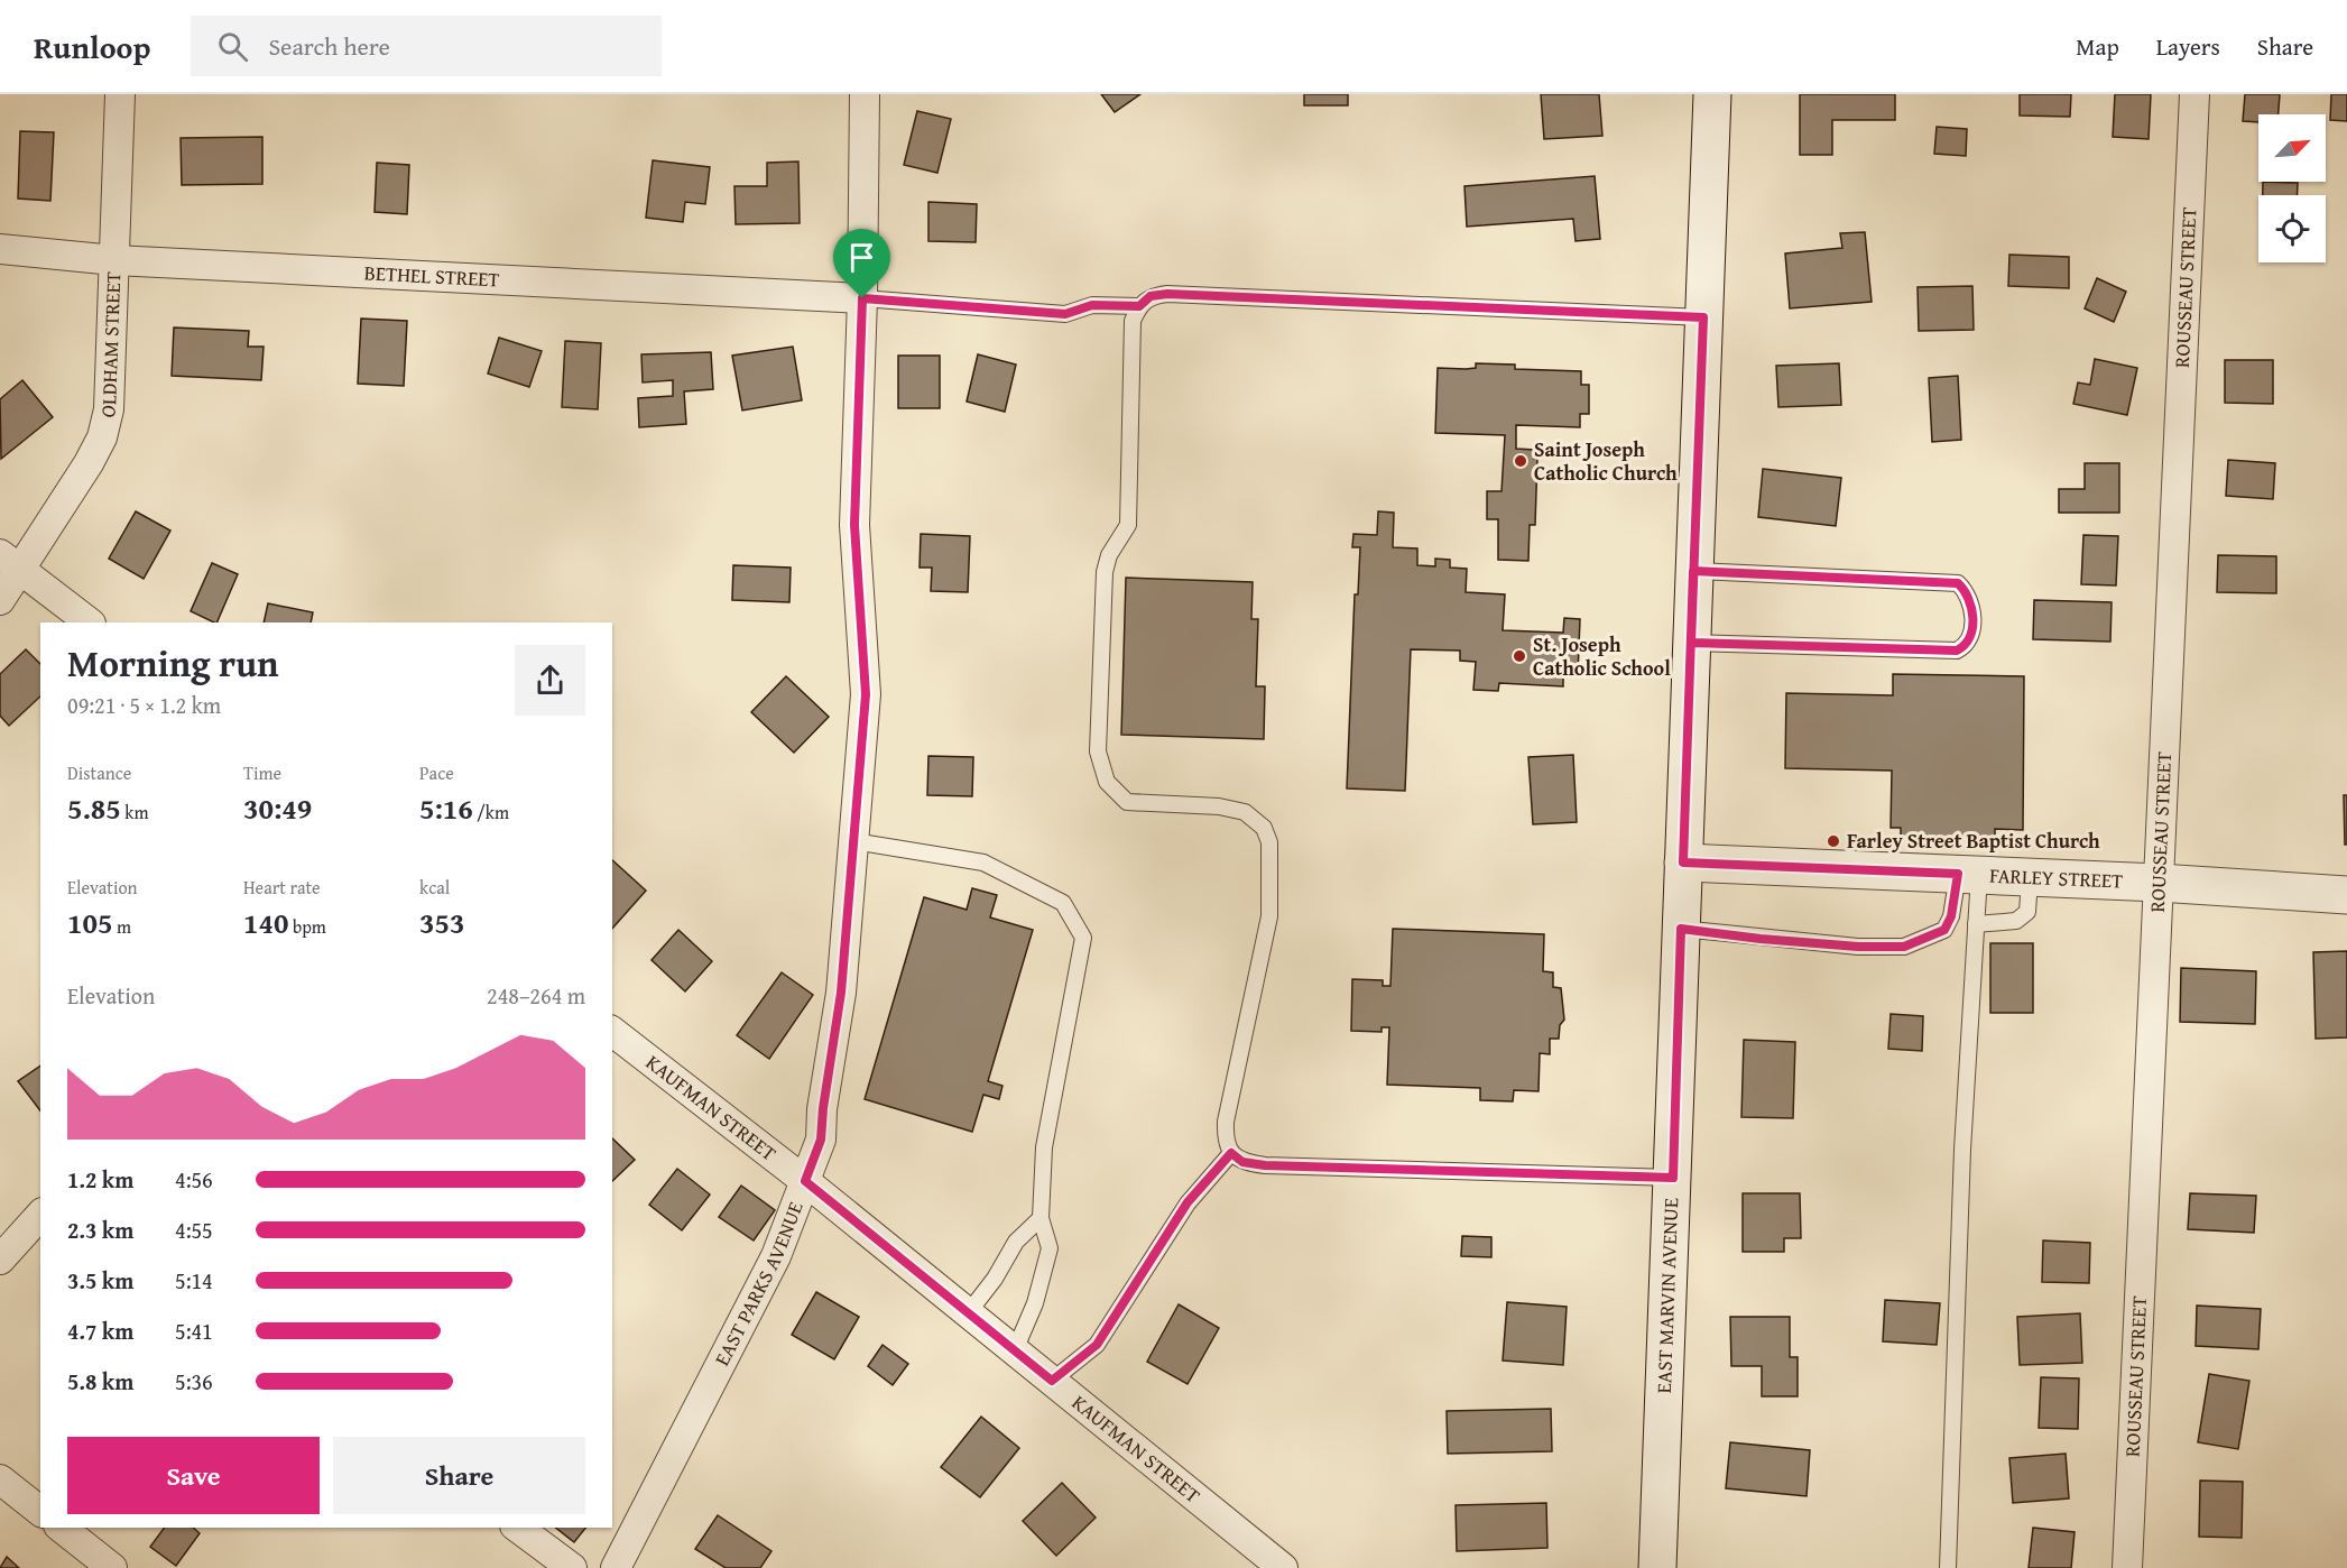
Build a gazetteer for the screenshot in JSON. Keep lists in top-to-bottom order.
{
  "streets": {
    "main road": ["FARLEY STREET", "EAST MARVIN AVENUE"],
    "street": [
      "BETHEL STREET",
      "ROUSSEAU STREET",
      "OLDHAM STREET",
      "KAUFMAN STREET",
      "EAST PARKS AVENUE"
    ]
  },
  "crossings": [
    ["BETHEL STREET", "OLDHAM STREET"],
    ["BETHEL STREET", "EAST PARKS AVENUE"],
    ["ROUSSEAU STREET", "FARLEY STREET"],
    ["FARLEY STREET", "EAST MARVIN AVENUE"],
    ["KAUFMAN STREET", "EAST PARKS AVENUE"]
  ],
  "places": ["Saint Joseph Catholic Church", "St. Joseph Catholic School", "Farley Street Baptist Church"],
  "north": "top right",
  "page": {
    "header": "Runloop",
    "search": "Search here",
    "nav": ["Map", "Layers", "Share"],
    "heading": ["Morning run", "09:21 · 5 × 1.2 km"],
    "stats": [
      ["Distance", "5.85 km"],
      ["Time", "30:49"],
      ["Pace", "5:16 /km"],
      ["Elevation", "105 m"],
      ["Heart rate", "140 bpm"],
      ["kcal", "353"]
    ],
    "chart": ["Elevation", "248–264 m"],
    "list": [
      {
        "name": "1.2 km",
        "note": "4:56"
      },
      {
        "name": "2.3 km",
        "note": "4:55"
      },
      {
        "name": "3.5 km",
        "note": "5:14"
      },
      {
        "name": "4.7 km",
        "note": "5:41"
      },
      {
        "name": "5.8 km",
        "note": "5:36"
      }
    ],
    "buttons": ["Save", "Share"]
  }
}
